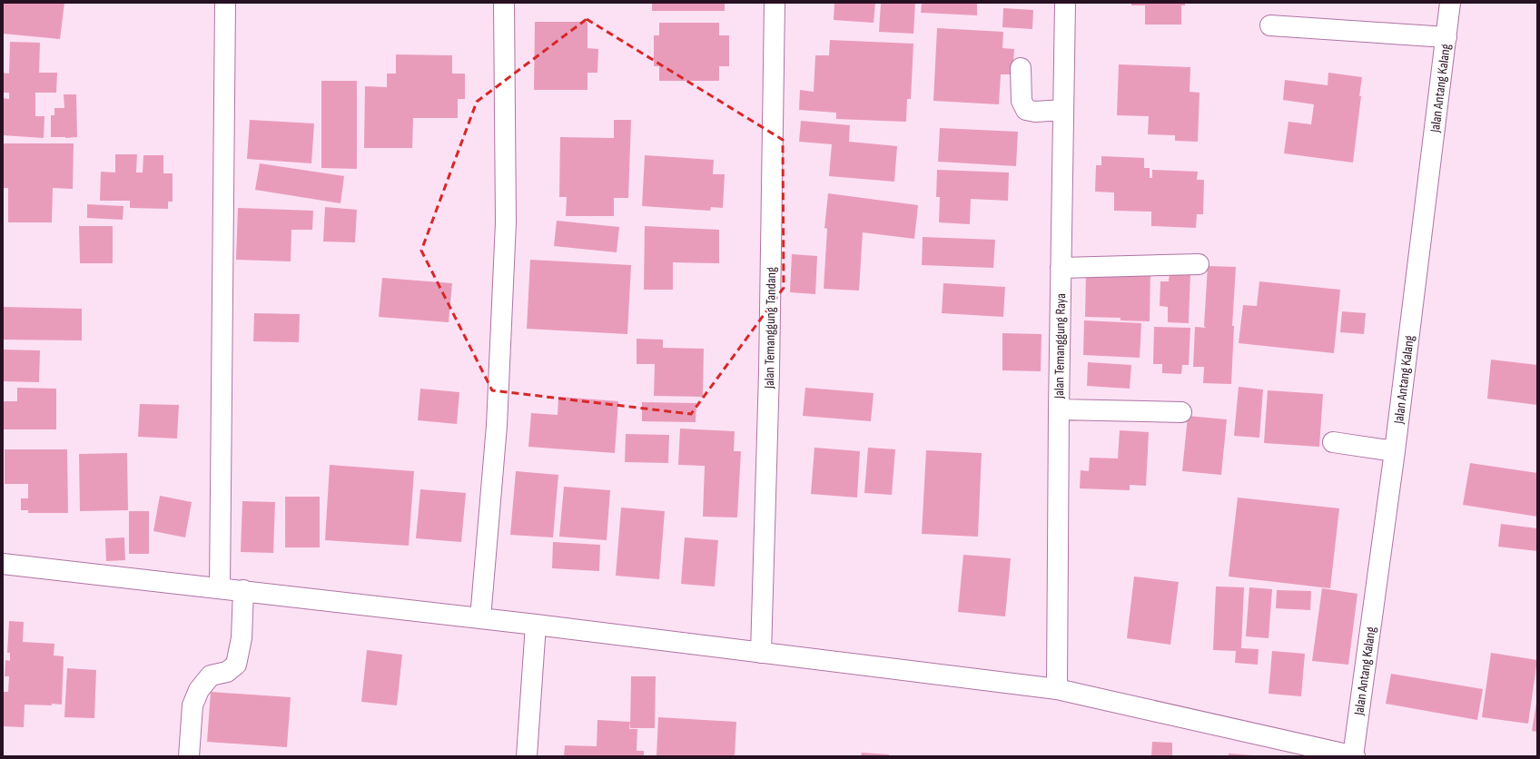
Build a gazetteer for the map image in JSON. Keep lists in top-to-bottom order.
{
  "streets": {
    "street": ["Jalan Antang Kalang", "Jalan Temanggung Tandang", "Jalan Temanggung Raya"]
  }
}
